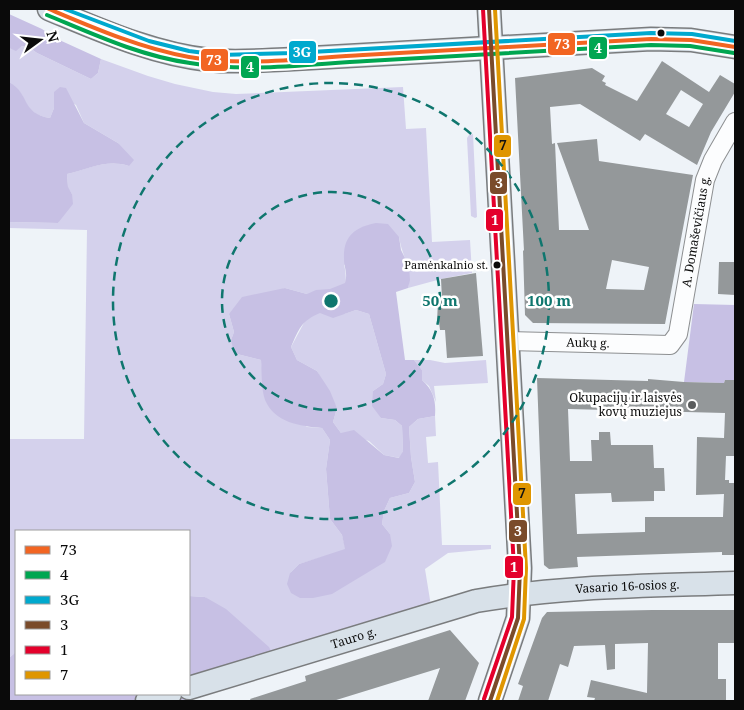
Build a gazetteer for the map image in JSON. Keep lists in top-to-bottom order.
{
  "streets": {
    "main road": ["Vasario 16-osios g.", "Tauro g."],
    "street": ["A. Domaševičiaus g.", "Aukų g."]
  },
  "crossings": [
    ["A. Domaševičiaus g.", "Aukų g."],
    ["Vasario 16-osios g.", "Tauro g."]
  ],
  "places": ["Pamėnkalnio st.", "Okupacijų ir laisvės kovų muziejus"],
  "lines": [
    "transit line 73",
    "transit line 3G",
    "transit line 3",
    "transit line 1",
    "transit line 7",
    "transit line 4"
  ],
  "legend": [
    "73",
    "4",
    "3G",
    "3",
    "1",
    "7"
  ],
  "north": "right",
  "rings": ["50 m", "100 m"]
}
